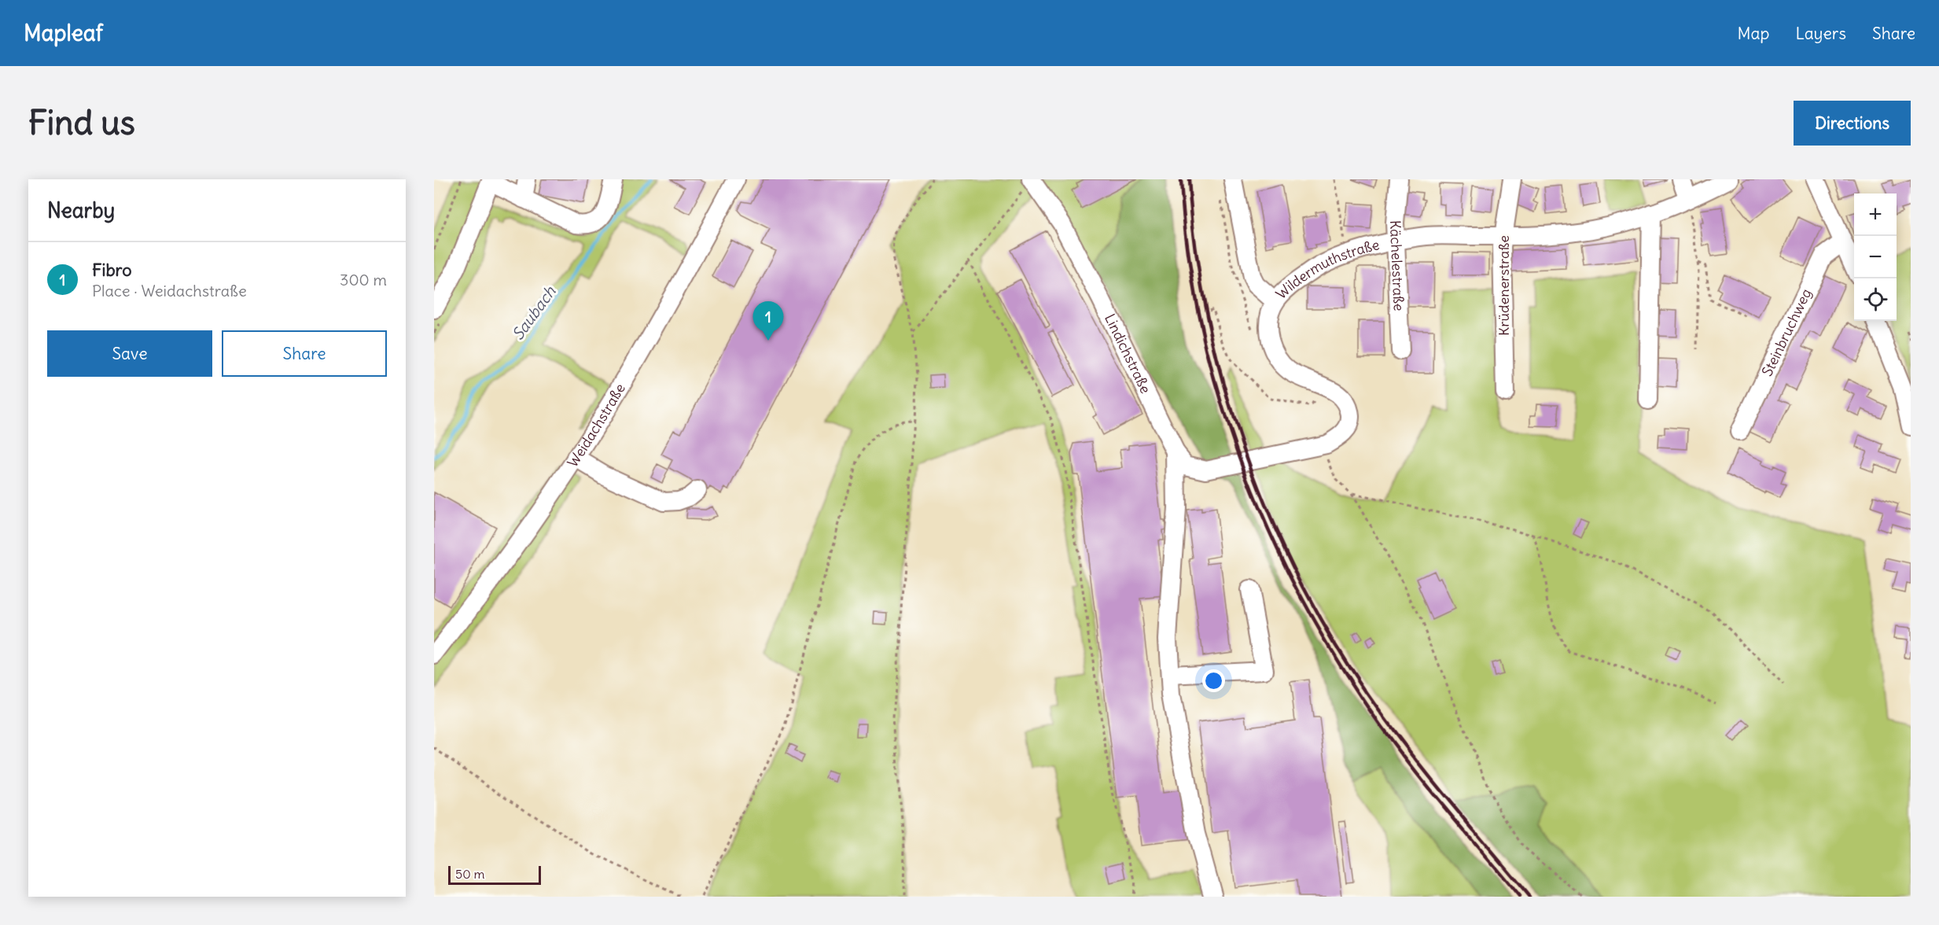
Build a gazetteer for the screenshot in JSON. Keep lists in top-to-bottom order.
{
  "streets": {
    "street": [
      "Kächelestraße",
      "Wildermuthstraße",
      "Krüdenerstraße",
      "Steinbruchweg",
      "Lindichstraße",
      "Weidachstraße"
    ]
  },
  "crossings": [
    ["Kächelestraße", "Wildermuthstraße"],
    ["Wildermuthstraße", "Krüdenerstraße"],
    ["Wildermuthstraße", "Lindichstraße"]
  ],
  "water": ["Saubach"],
  "scale_bar": "50 m",
  "page": {
    "header": "Mapleaf",
    "nav": ["Map", "Layers", "Share"],
    "buttons": [
      "Directions",
      ["Save", "Share"]
    ],
    "title": "Find us",
    "heading": "Nearby",
    "map_buttons": ["+", "−"],
    "list": [
      {
        "mark": "1",
        "name": "Fibro",
        "note": "Place · Weidachstraße",
        "value": "300 m"
      }
    ],
    "pins": "1",
    "scale": "50 m"
  }
}
